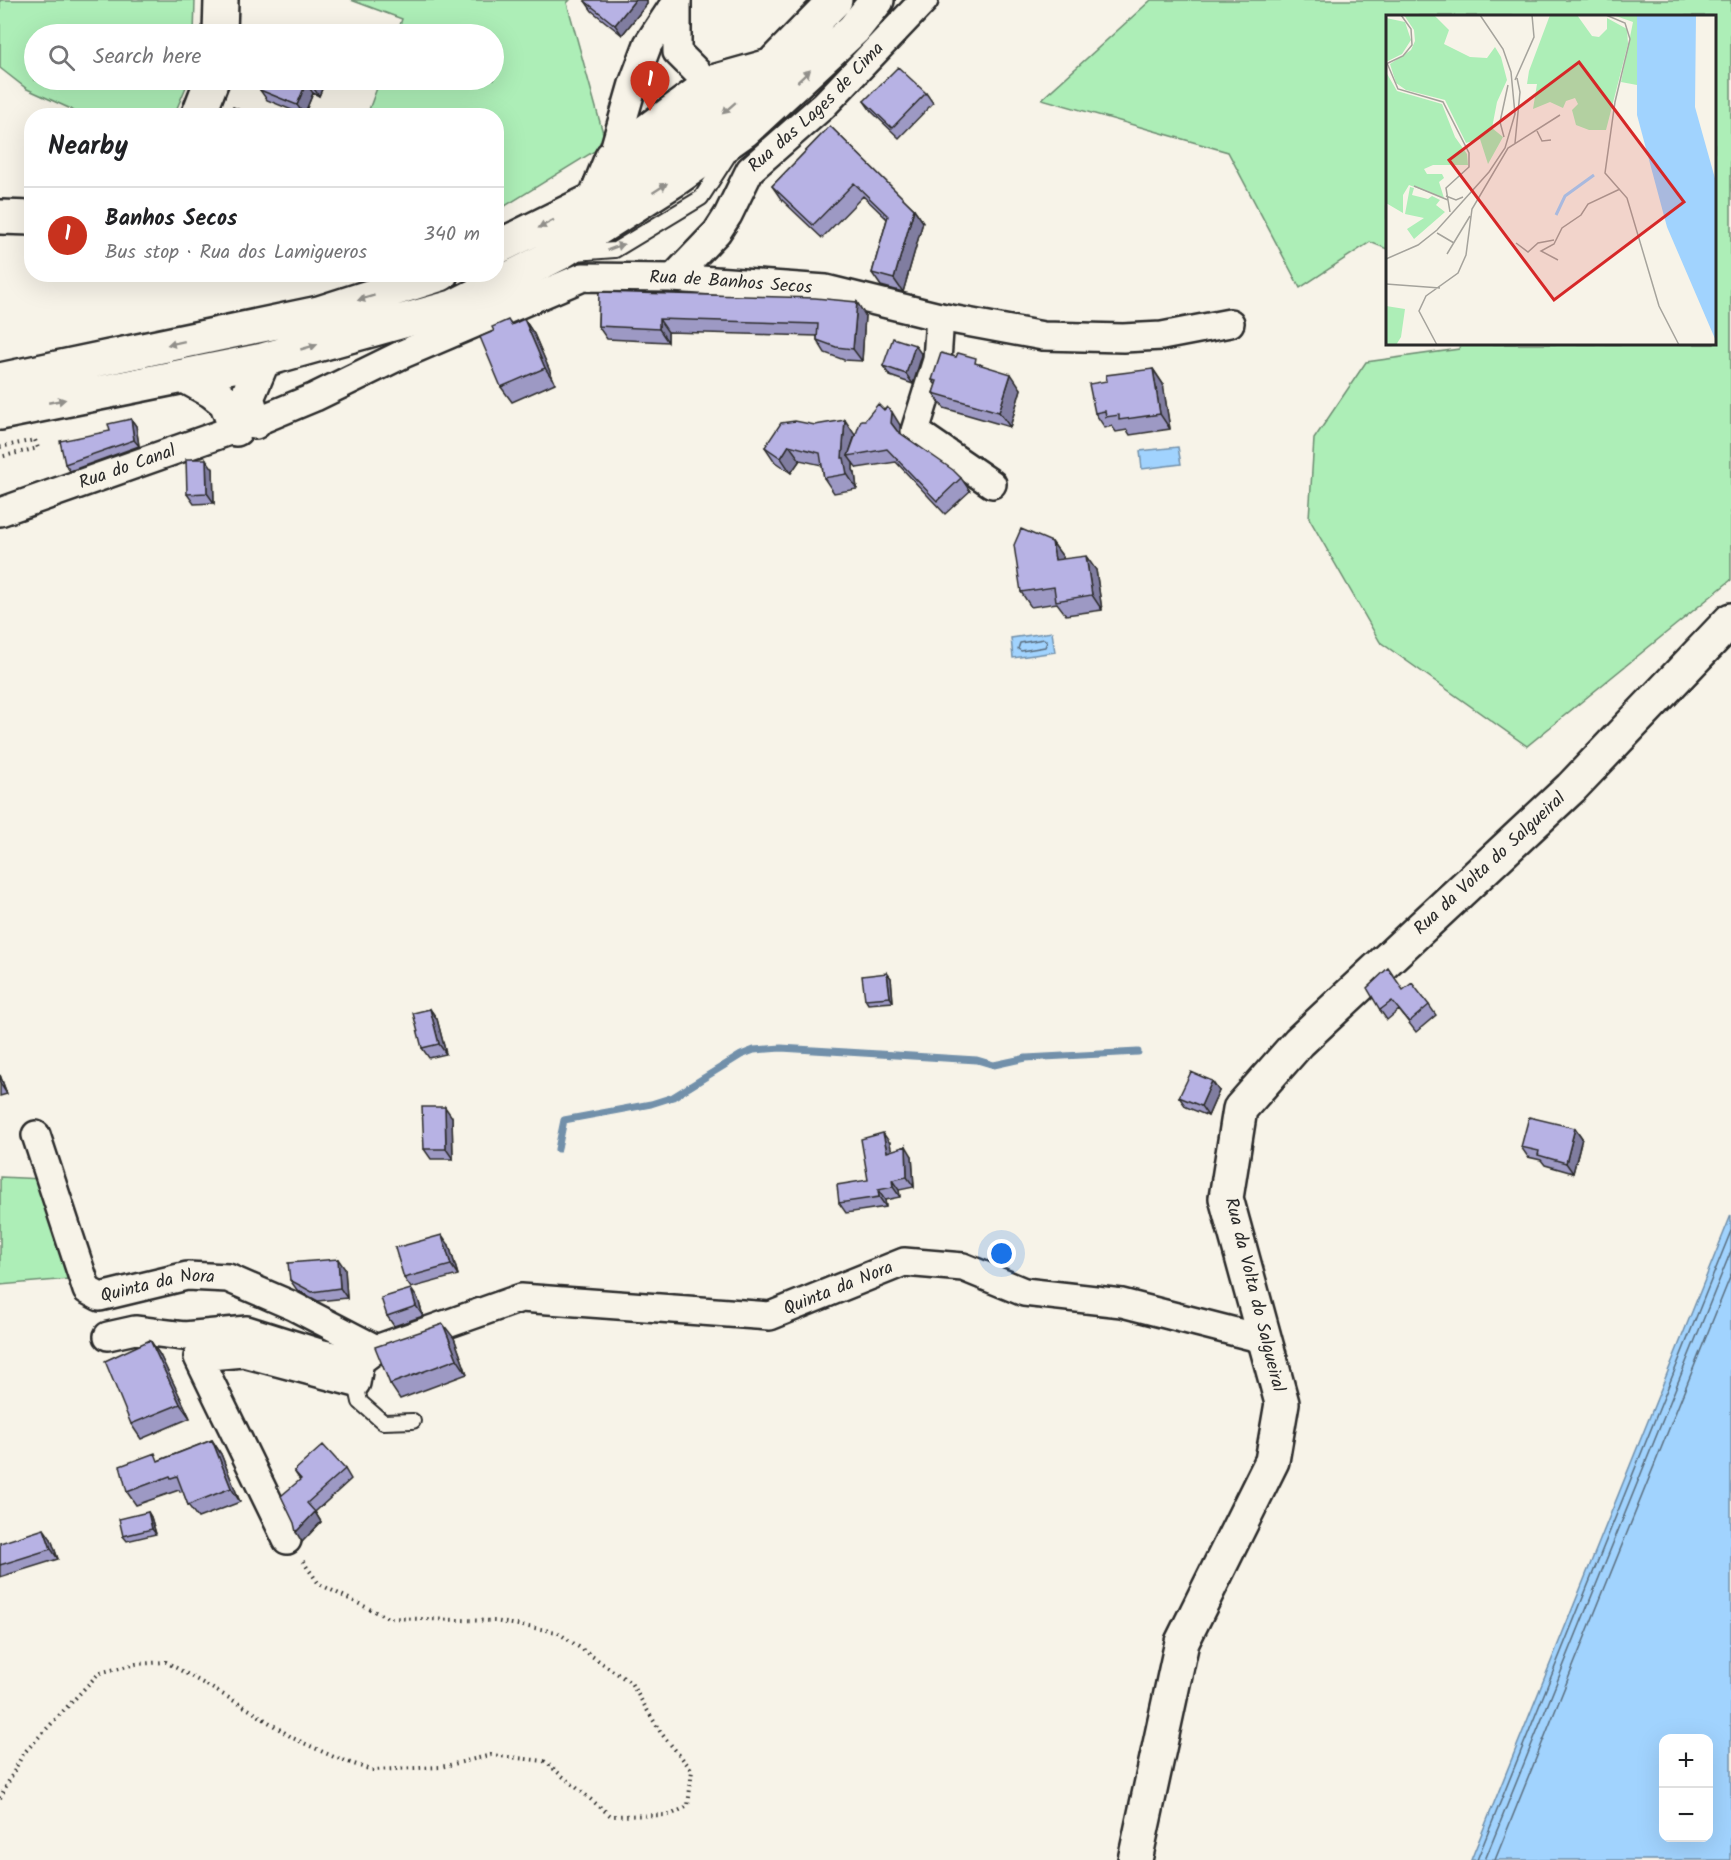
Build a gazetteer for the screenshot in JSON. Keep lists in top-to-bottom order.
{
  "streets": {
    "main road": ["Rua da Volta do Salgueiral"],
    "street": [
      "Rua das Lages de Cima",
      "Rua de Banhos Secos",
      "Rua do Canal",
      "Quinta da Nora"
    ]
  },
  "crossings": [
    ["Rua das Lages de Cima", "Rua de Banhos Secos"],
    ["Rua de Banhos Secos", "Rua do Canal"],
    ["Rua da Volta do Salgueiral", "Quinta da Nora"]
  ],
  "page": {
    "search": "Search here",
    "pins": "1",
    "heading": "Nearby",
    "list": [
      {
        "mark": "1",
        "name": "Banhos Secos",
        "note": "Bus stop · Rua dos Lamigueros",
        "value": "340 m"
      }
    ],
    "map_buttons": ["+", "−"]
  }
}
